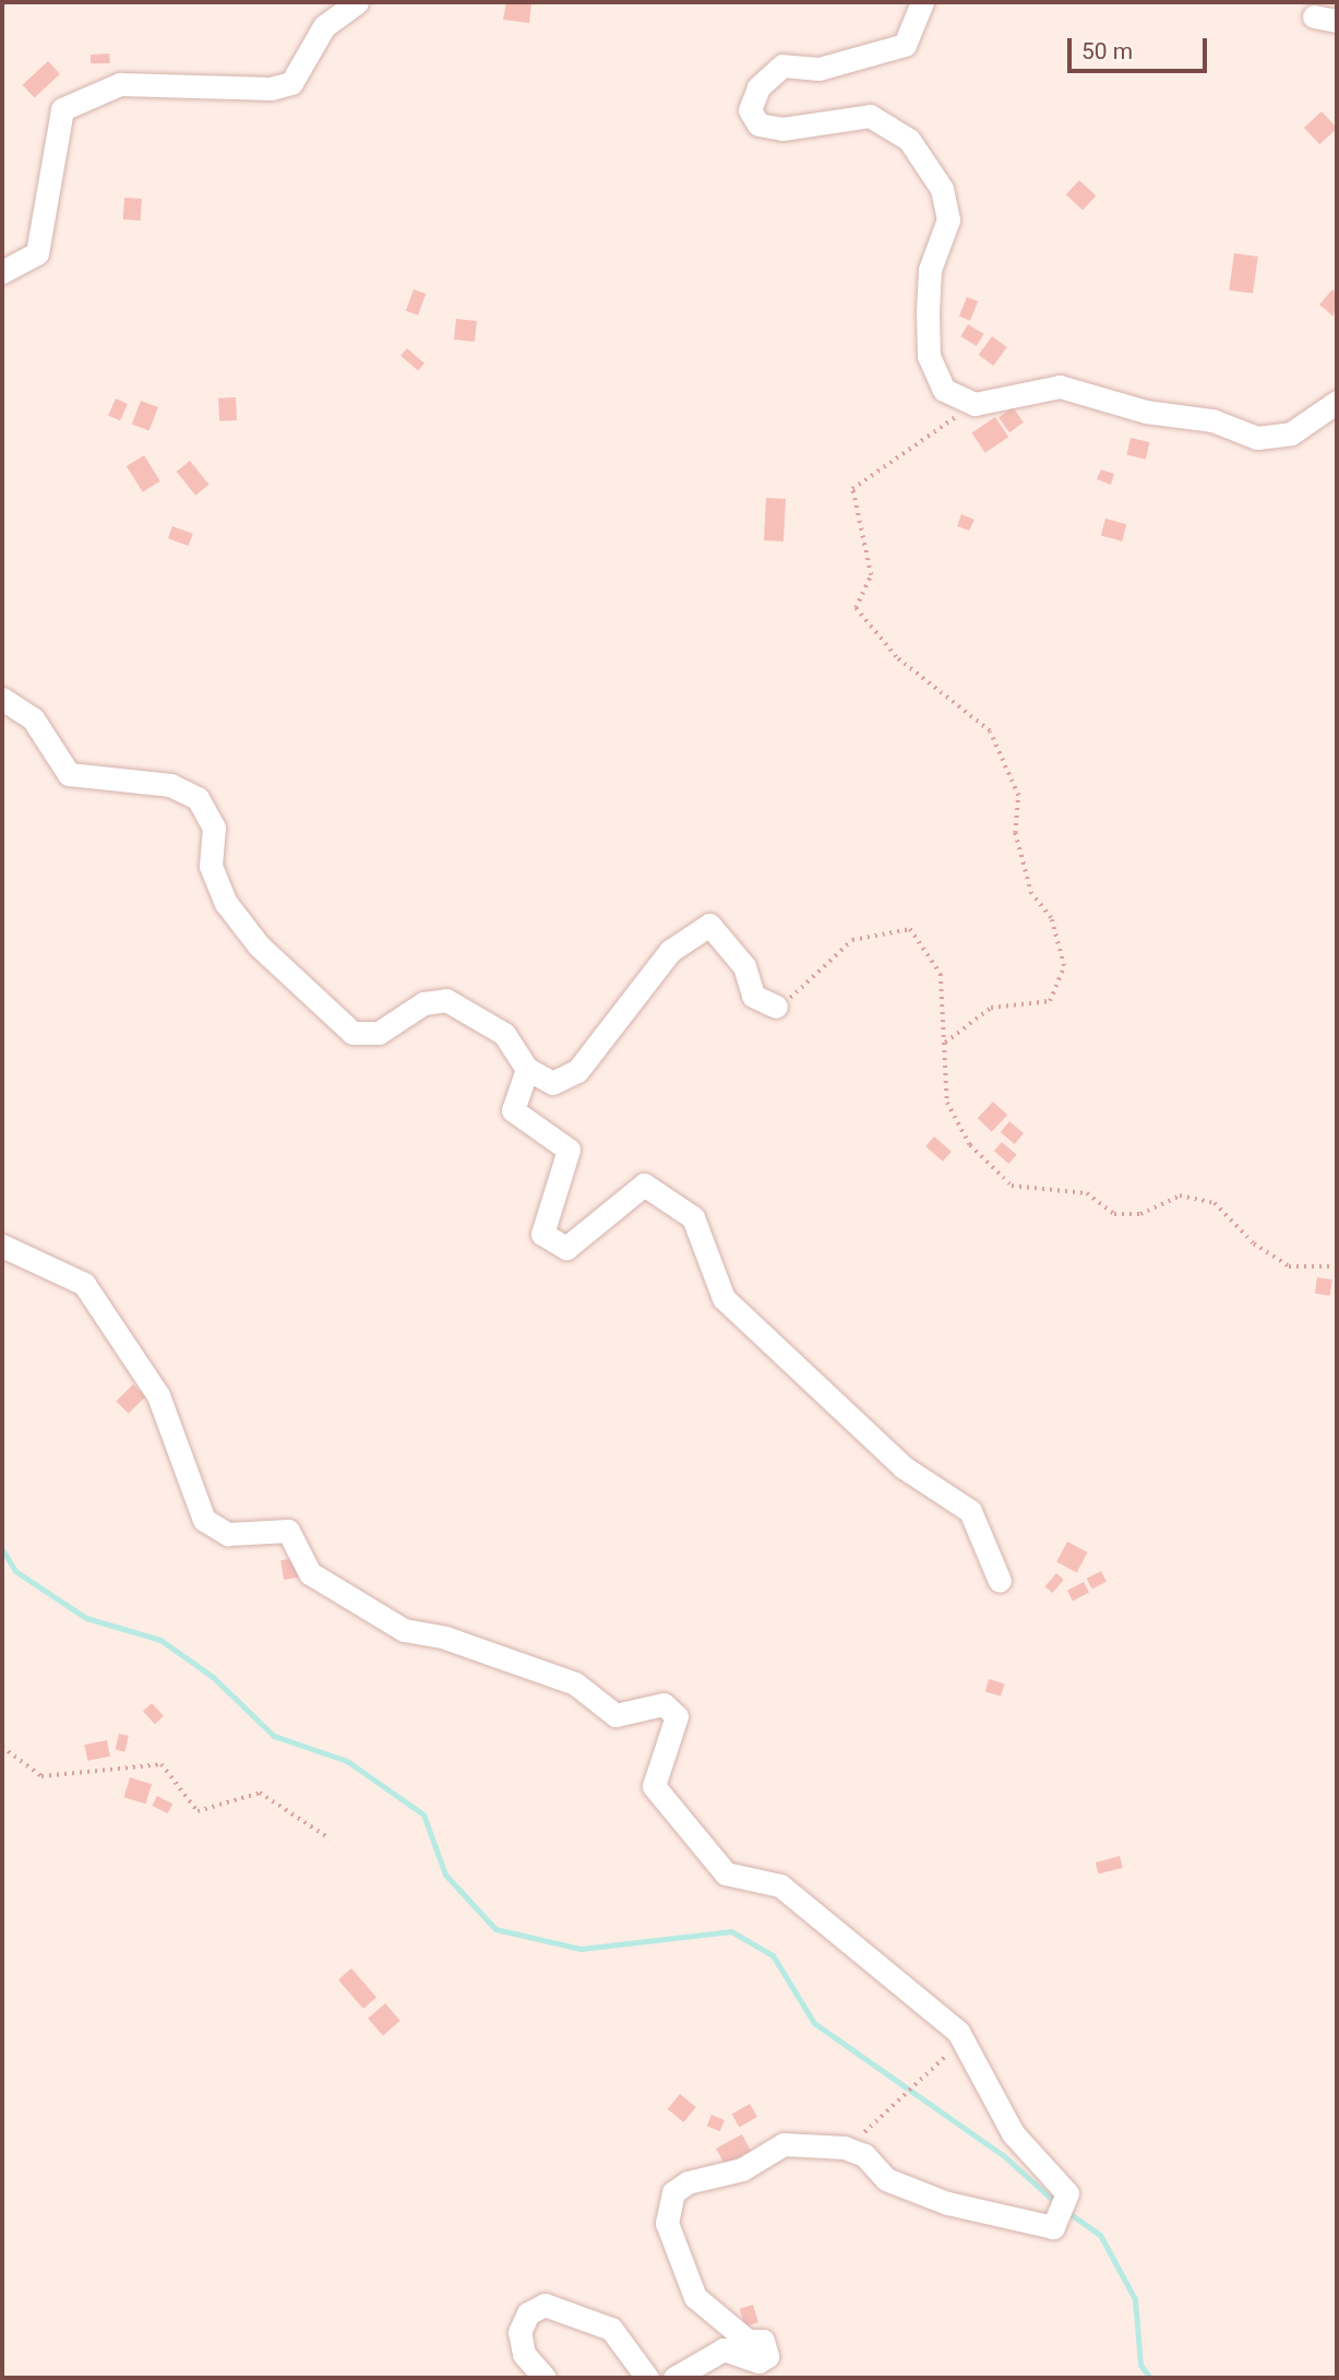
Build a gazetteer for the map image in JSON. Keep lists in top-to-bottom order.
{
  "scale_bar": "50 m"
}
